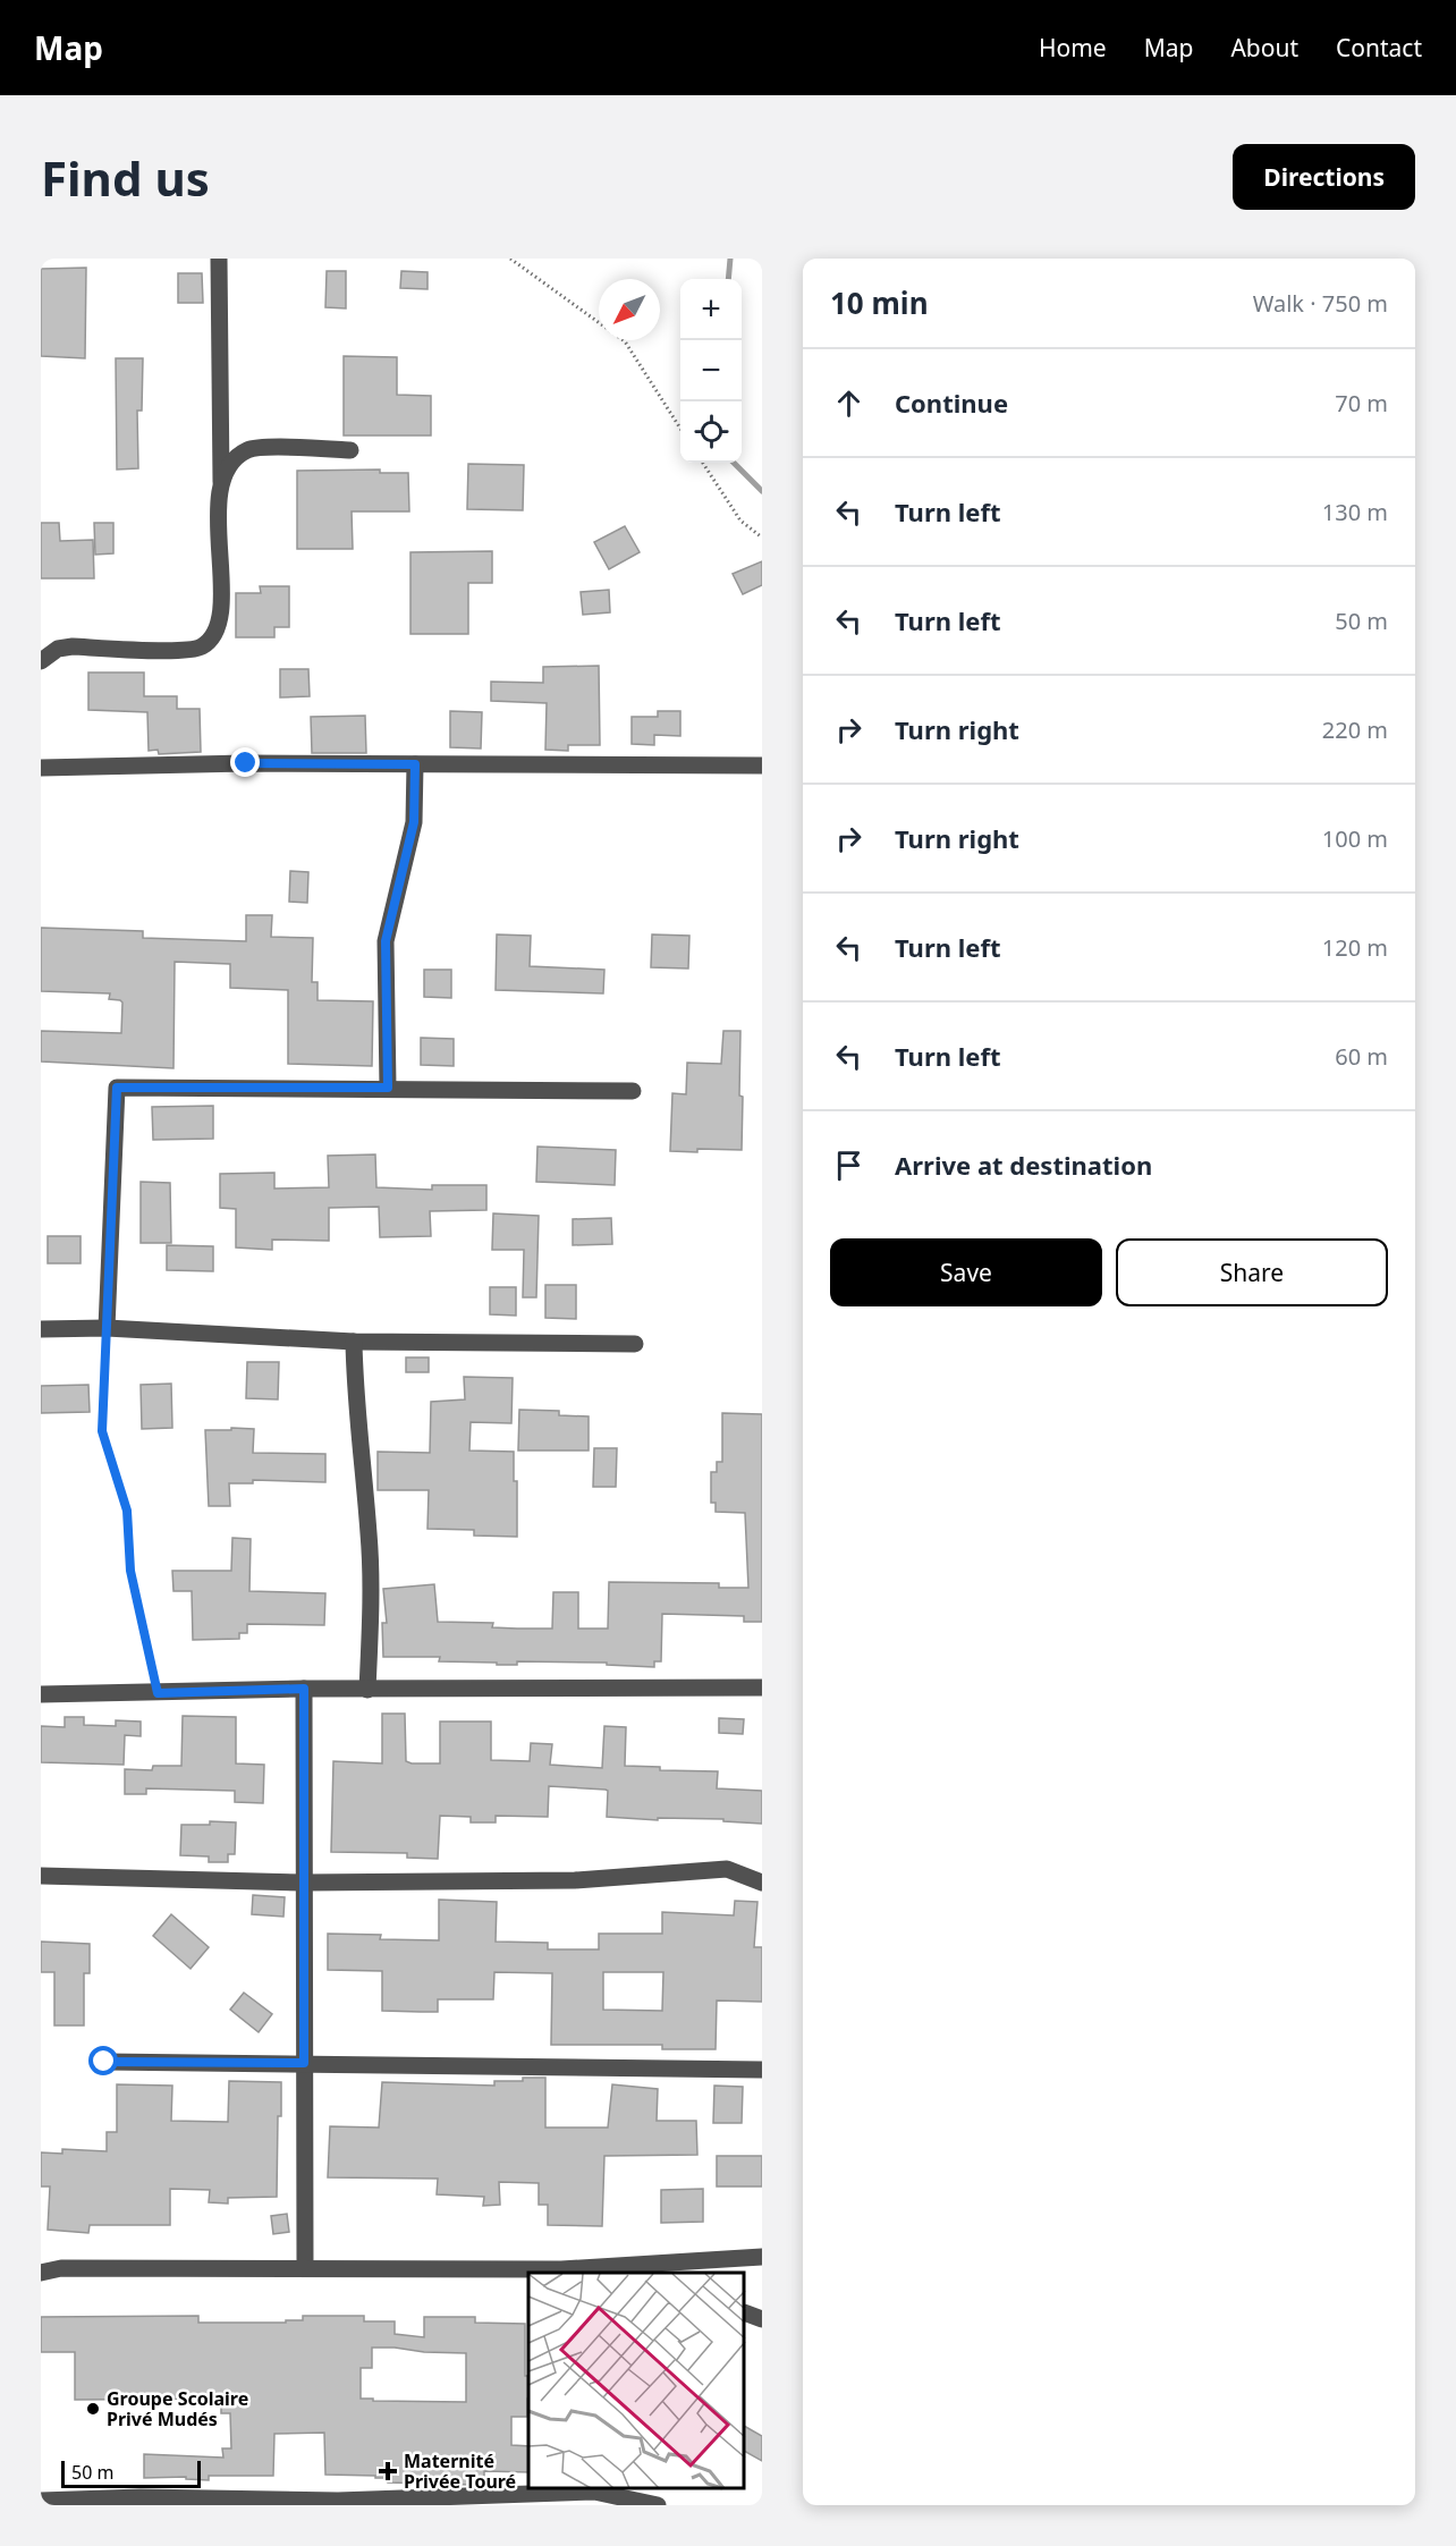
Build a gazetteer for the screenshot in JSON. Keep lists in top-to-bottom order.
{
  "places": {
    "other": ["Groupe Scolaire Privé Mudés"],
    "health": ["Maternité Privée Touré"]
  },
  "scale_bar": "50 m",
  "north": "bottom left",
  "page": {
    "header": "Map",
    "nav": [
      "Home",
      "Map",
      "About",
      "Contact"
    ],
    "buttons": [
      "Directions",
      ["Save", "Share"]
    ],
    "title": "Find us",
    "heading": ["10 min", "Walk · 750 m"],
    "map_buttons": ["+", "−"],
    "list": [
      ["Continue", "70 m"],
      ["Turn left", "130 m"],
      ["Turn left", "50 m"],
      ["Turn right", "220 m"],
      ["Turn right", "100 m"],
      ["Turn left", "120 m"],
      ["Turn left", "60 m"],
      "Arrive at destination"
    ],
    "scale": "50 m"
  }
}
